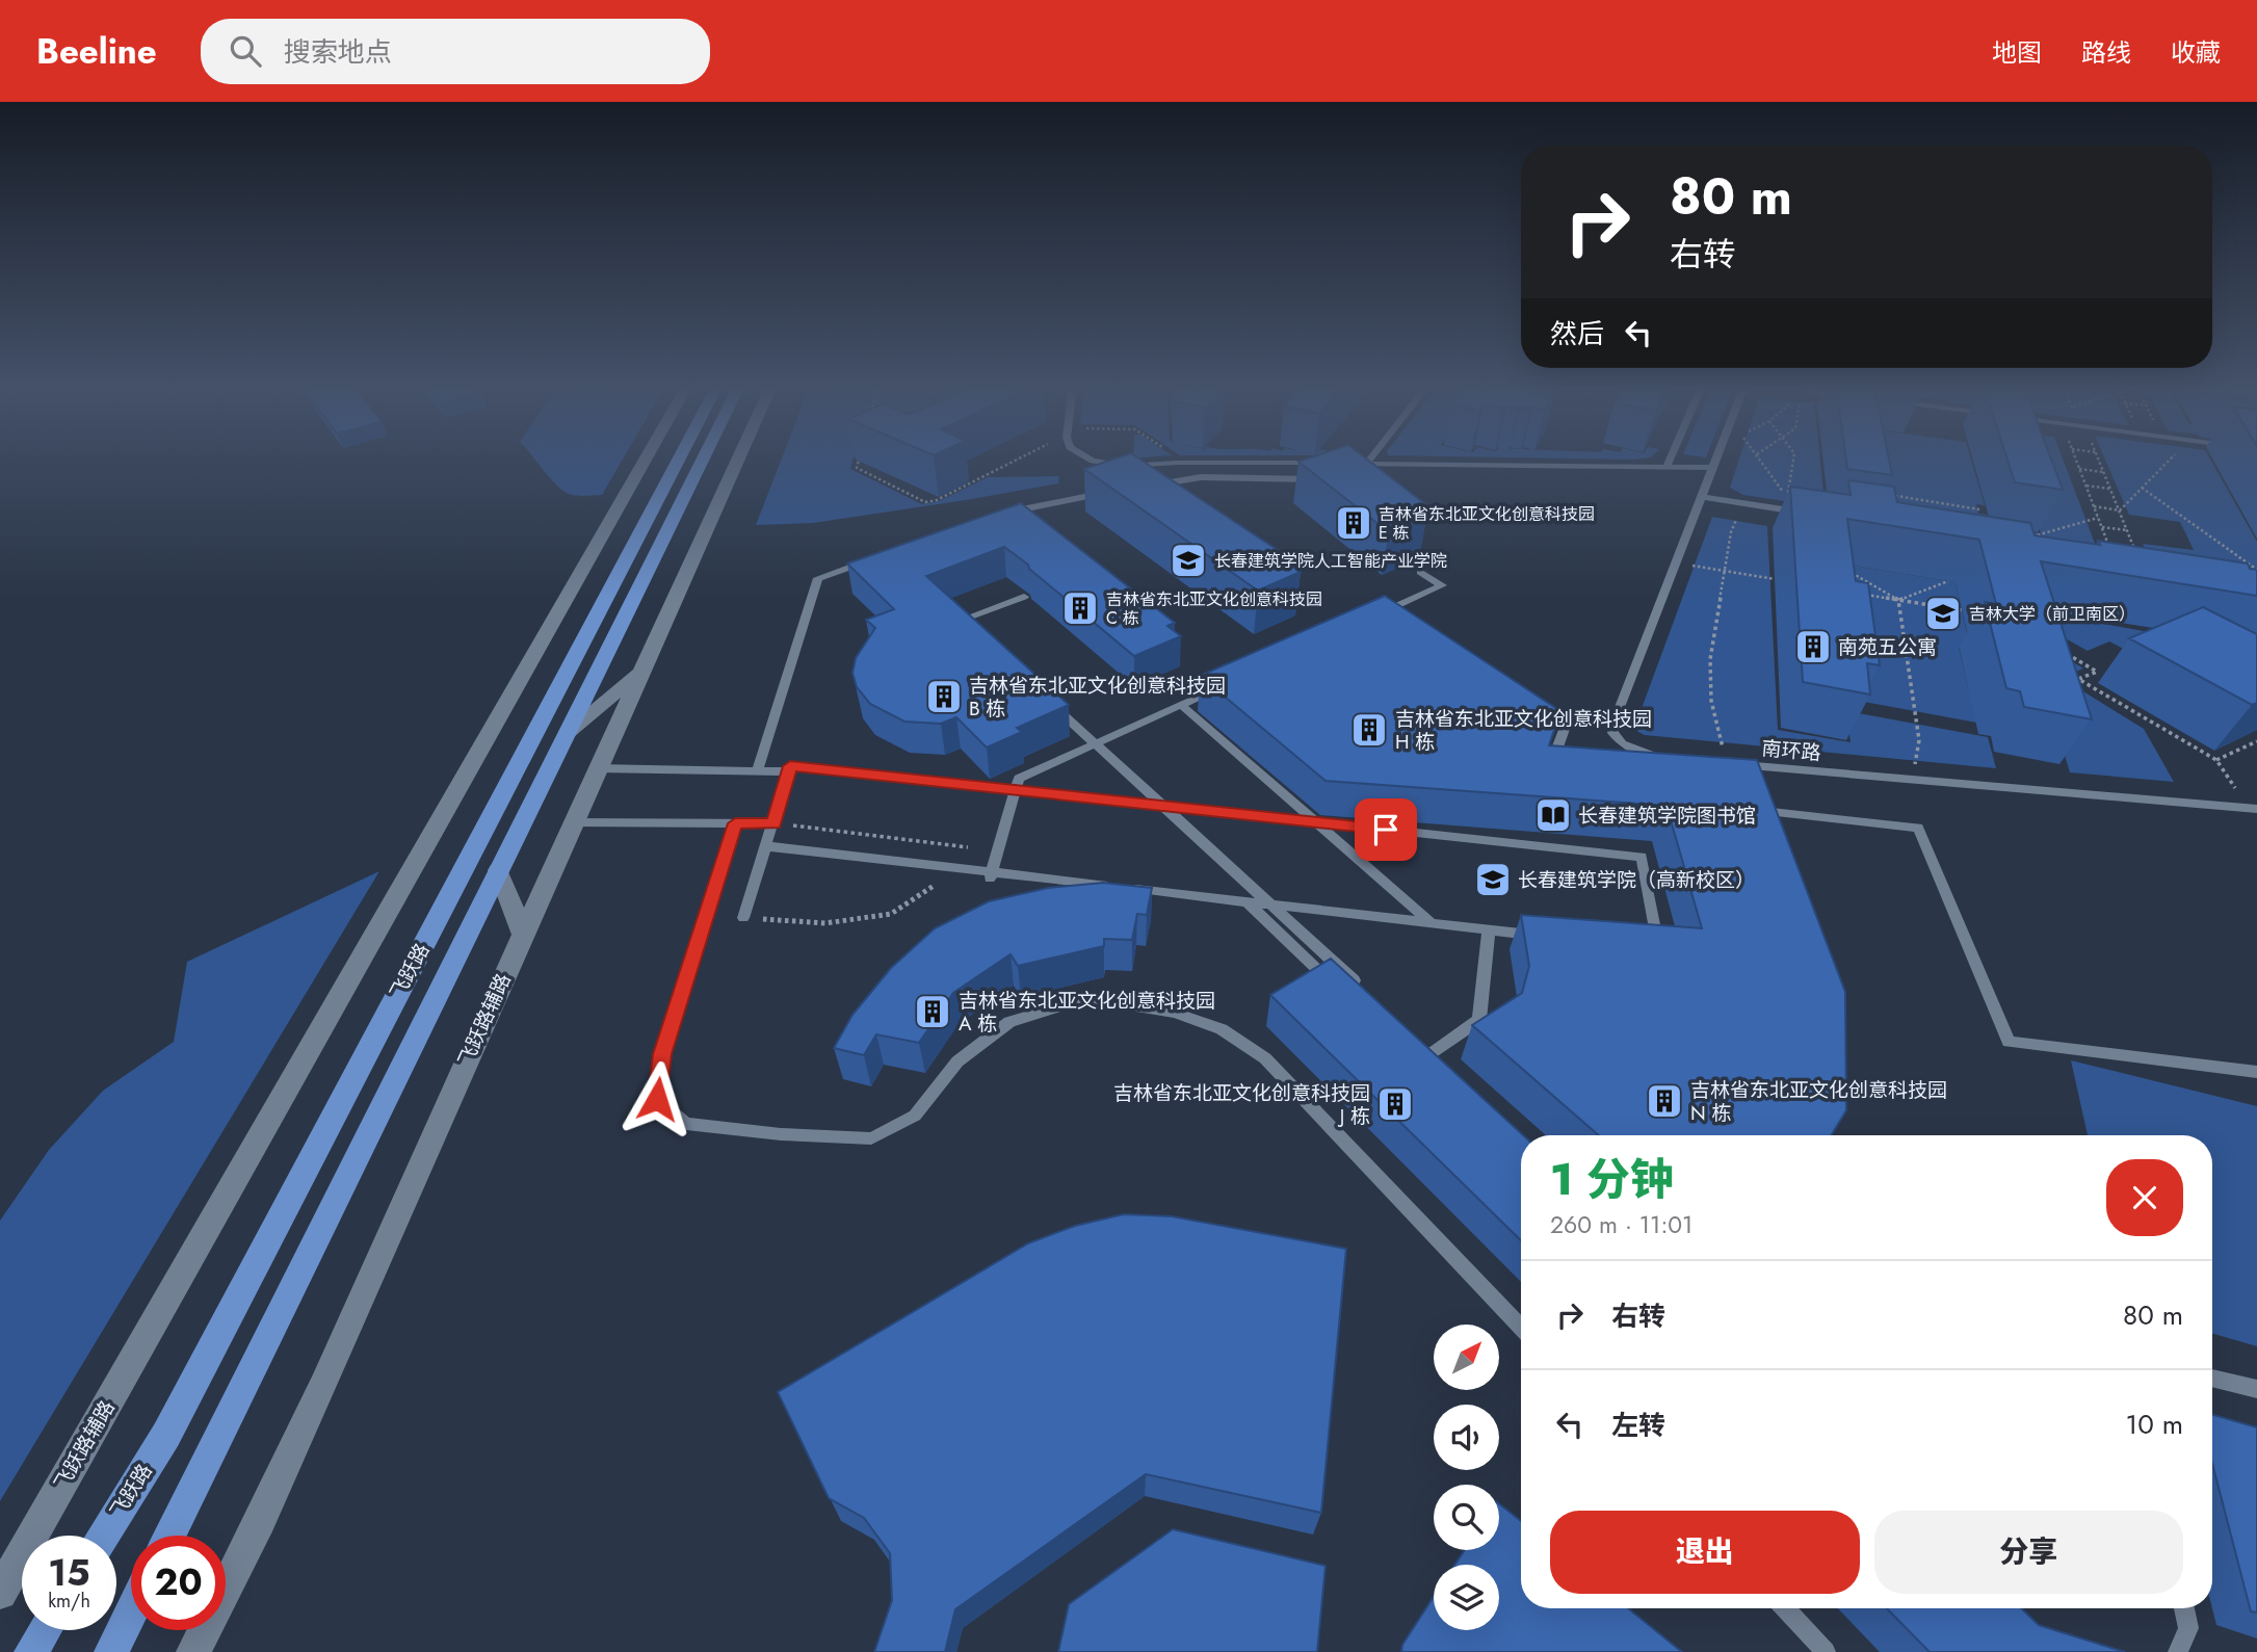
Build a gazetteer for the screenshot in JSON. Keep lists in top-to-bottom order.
{
  "streets": {
    "main road": ["飞跃路"],
    "street": ["飞跃路辅路"],
    "lane": ["南环路"]
  },
  "places": {
    "building": [
      "吉林省东北亚文化创意科技园 E 栋",
      "吉林省东北亚文化创意科技园 C 栋",
      "南苑五公寓",
      "吉林省东北亚文化创意科技园 B 栋",
      "吉林省东北亚文化创意科技园 H 栋",
      "吉林省东北亚文化创意科技园 A 栋",
      "吉林省东北亚文化创意科技园 N 栋",
      "吉林省东北亚文化创意科技园 J 栋"
    ],
    "school or university": ["长春建筑学院人工智能产业学院", "吉林大学（前卫南区）", "长春建筑学院（高新校区）"],
    "library": ["长春建筑学院图书馆"]
  },
  "north": "top right",
  "page": {
    "header": "Beeline",
    "search": "搜索地点",
    "nav": ["地图", "路线", "收藏"],
    "turn": ["80 m", "右转"],
    "then": "然后",
    "heading": ["1 分钟", "260 m · 11:01"],
    "list": [
      {
        "name": "右转",
        "value": "80 m"
      },
      {
        "name": "左转",
        "value": "10 m"
      }
    ],
    "buttons": ["退出", "分享"],
    "speed": "15 km/h",
    "limit": "20"
  }
}
